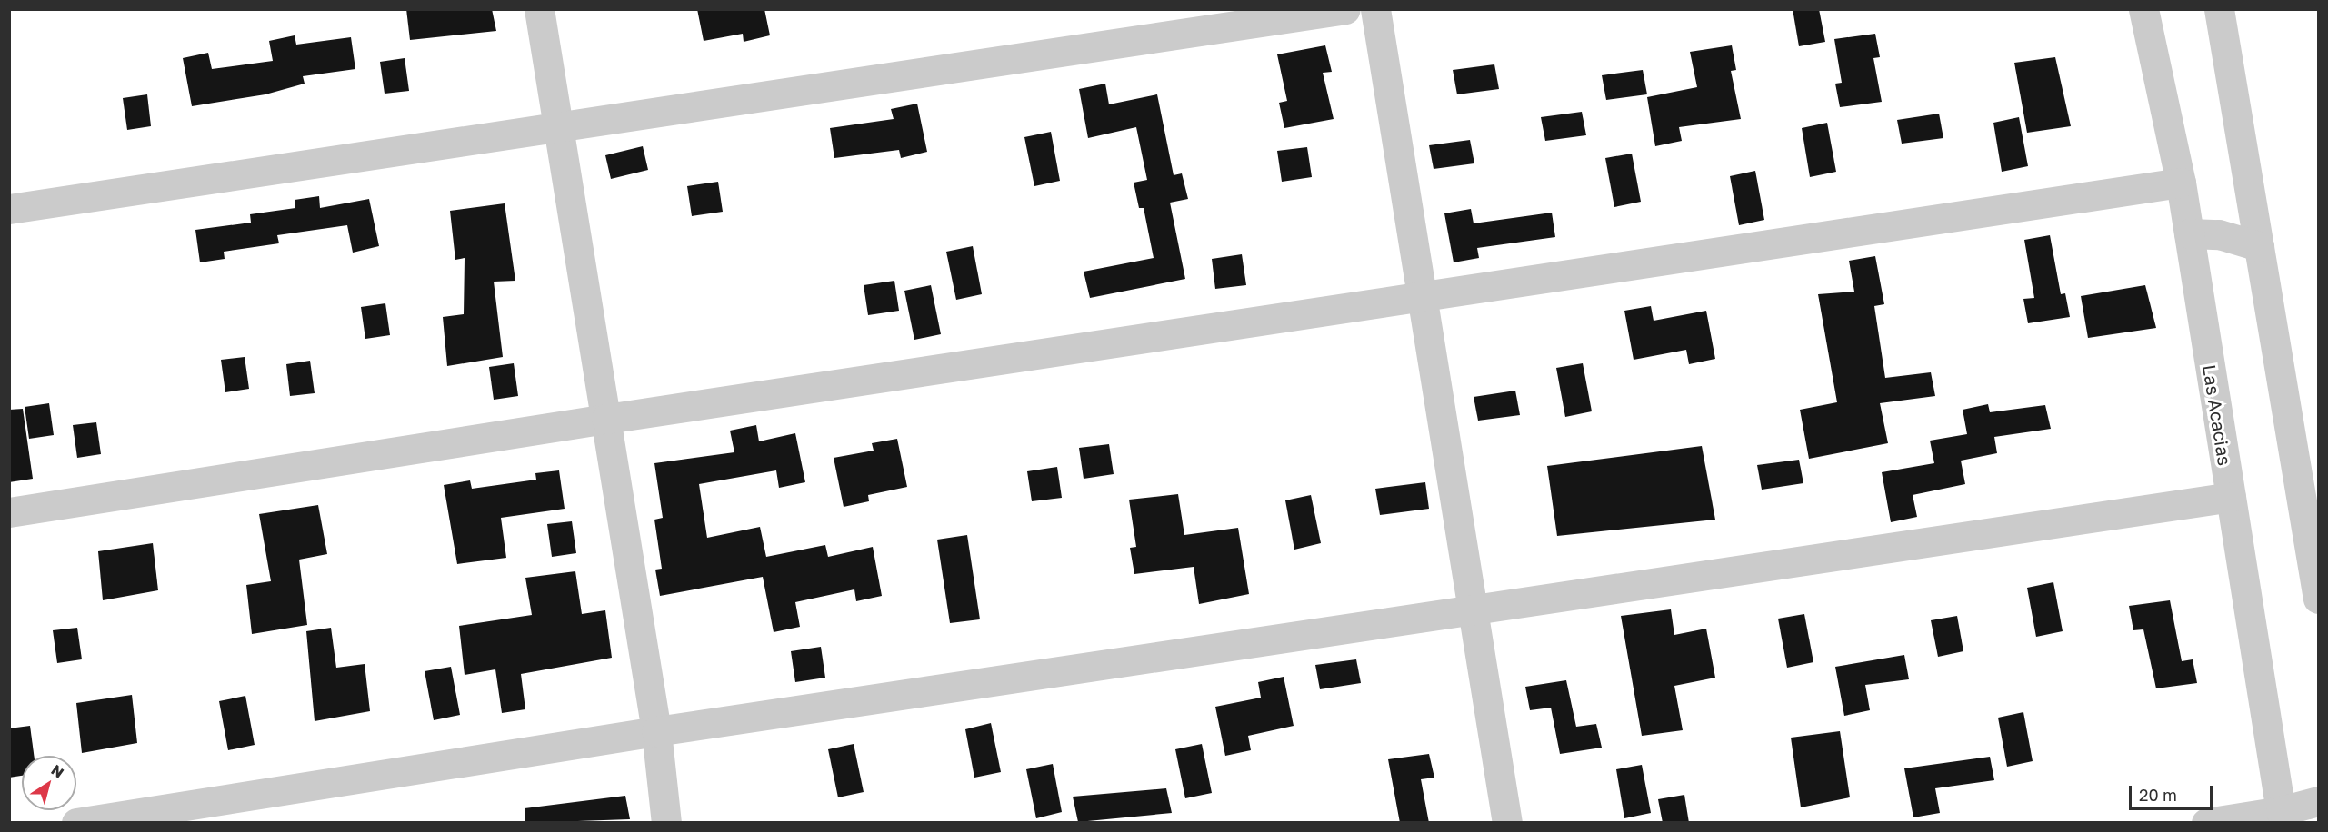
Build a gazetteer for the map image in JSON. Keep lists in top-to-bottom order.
{
  "streets": {
    "street": ["Las Acacias"]
  },
  "scale_bar": "20 m",
  "north": "top right"
}
